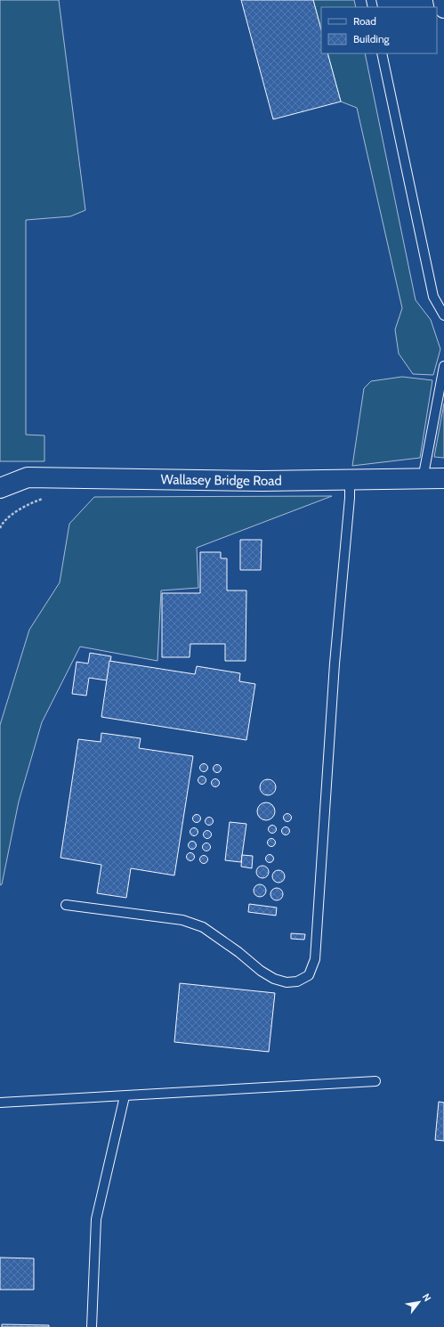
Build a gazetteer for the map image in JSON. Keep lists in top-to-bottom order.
{
  "streets": {
    "main road": ["Wallasey Bridge Road"]
  },
  "legend": ["Road", "Building"],
  "north": "top right"
}
